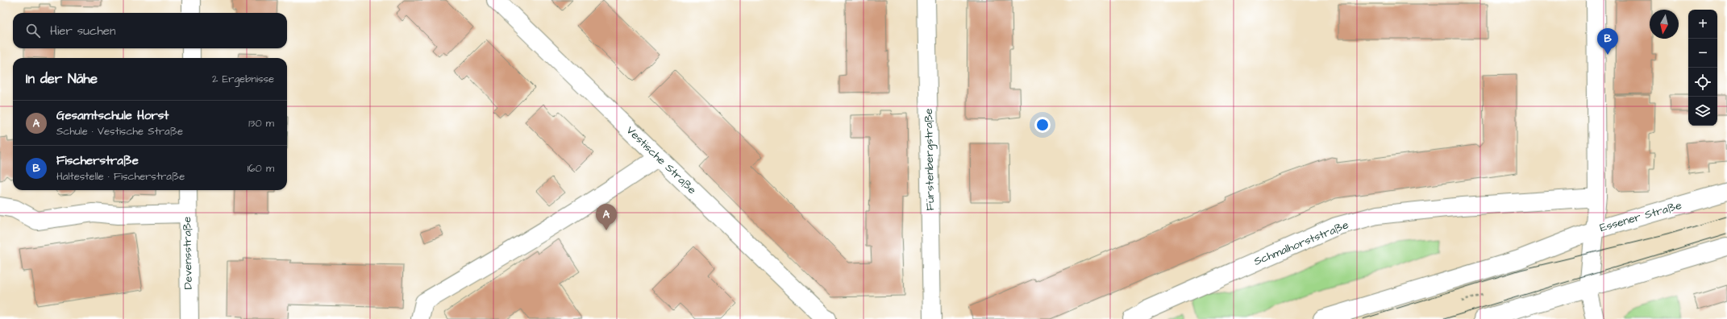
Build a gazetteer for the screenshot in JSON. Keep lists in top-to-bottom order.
{
  "streets": {
    "street": [
      "Fürstenbergstraße",
      "Vestische Straße",
      "Essener Straße",
      "Schmalhorststraße",
      "Devensstraße"
    ]
  },
  "north": "bottom",
  "page": {
    "map_buttons": ["+", "−"],
    "search": "Hier suchen",
    "pins": ["B", "A"],
    "heading": ["In der Nähe", "2 Ergebnisse"],
    "list": [
      {
        "mark": "A",
        "name": "Gesamtschule Horst",
        "note": "Schule · Vestische Straße",
        "value": "130 m"
      },
      {
        "mark": "B",
        "name": "Fischerstraße",
        "note": "Haltestelle · Fischerstraße",
        "value": "160 m"
      }
    ]
  }
}
